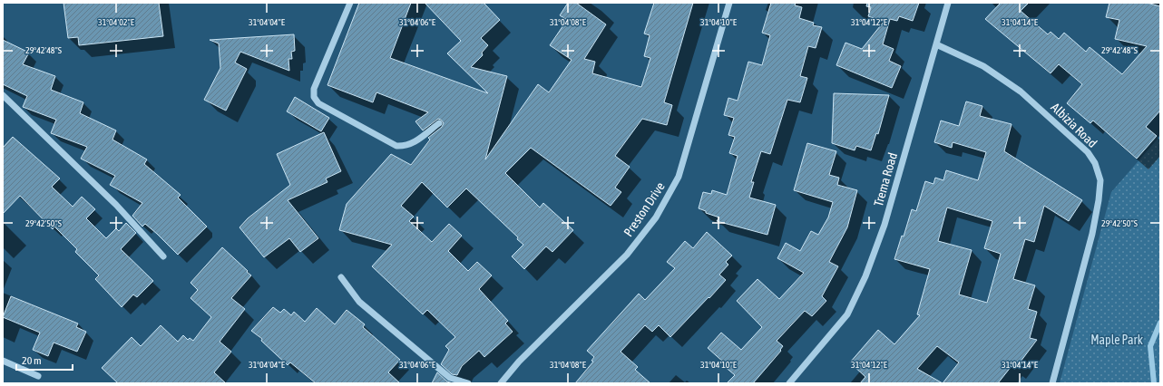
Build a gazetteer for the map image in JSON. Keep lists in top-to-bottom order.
{
  "streets": {
    "street": ["Albizia Road", "Trema Road", "Preston Drive"]
  },
  "crossings": [
    ["Albizia Road", "Trema Road"]
  ],
  "parks": ["Maple Park"],
  "scale_bar": "20 m",
  "coordinates": [
    "31°04'02\"E",
    "31°04'04\"E",
    "31°04'06\"E",
    "31°04'08\"E",
    "31°04'10\"E",
    "31°04'12\"E",
    "31°04'14\"E",
    "29°42'48\"S",
    "29°42'50\"S"
  ]
}
